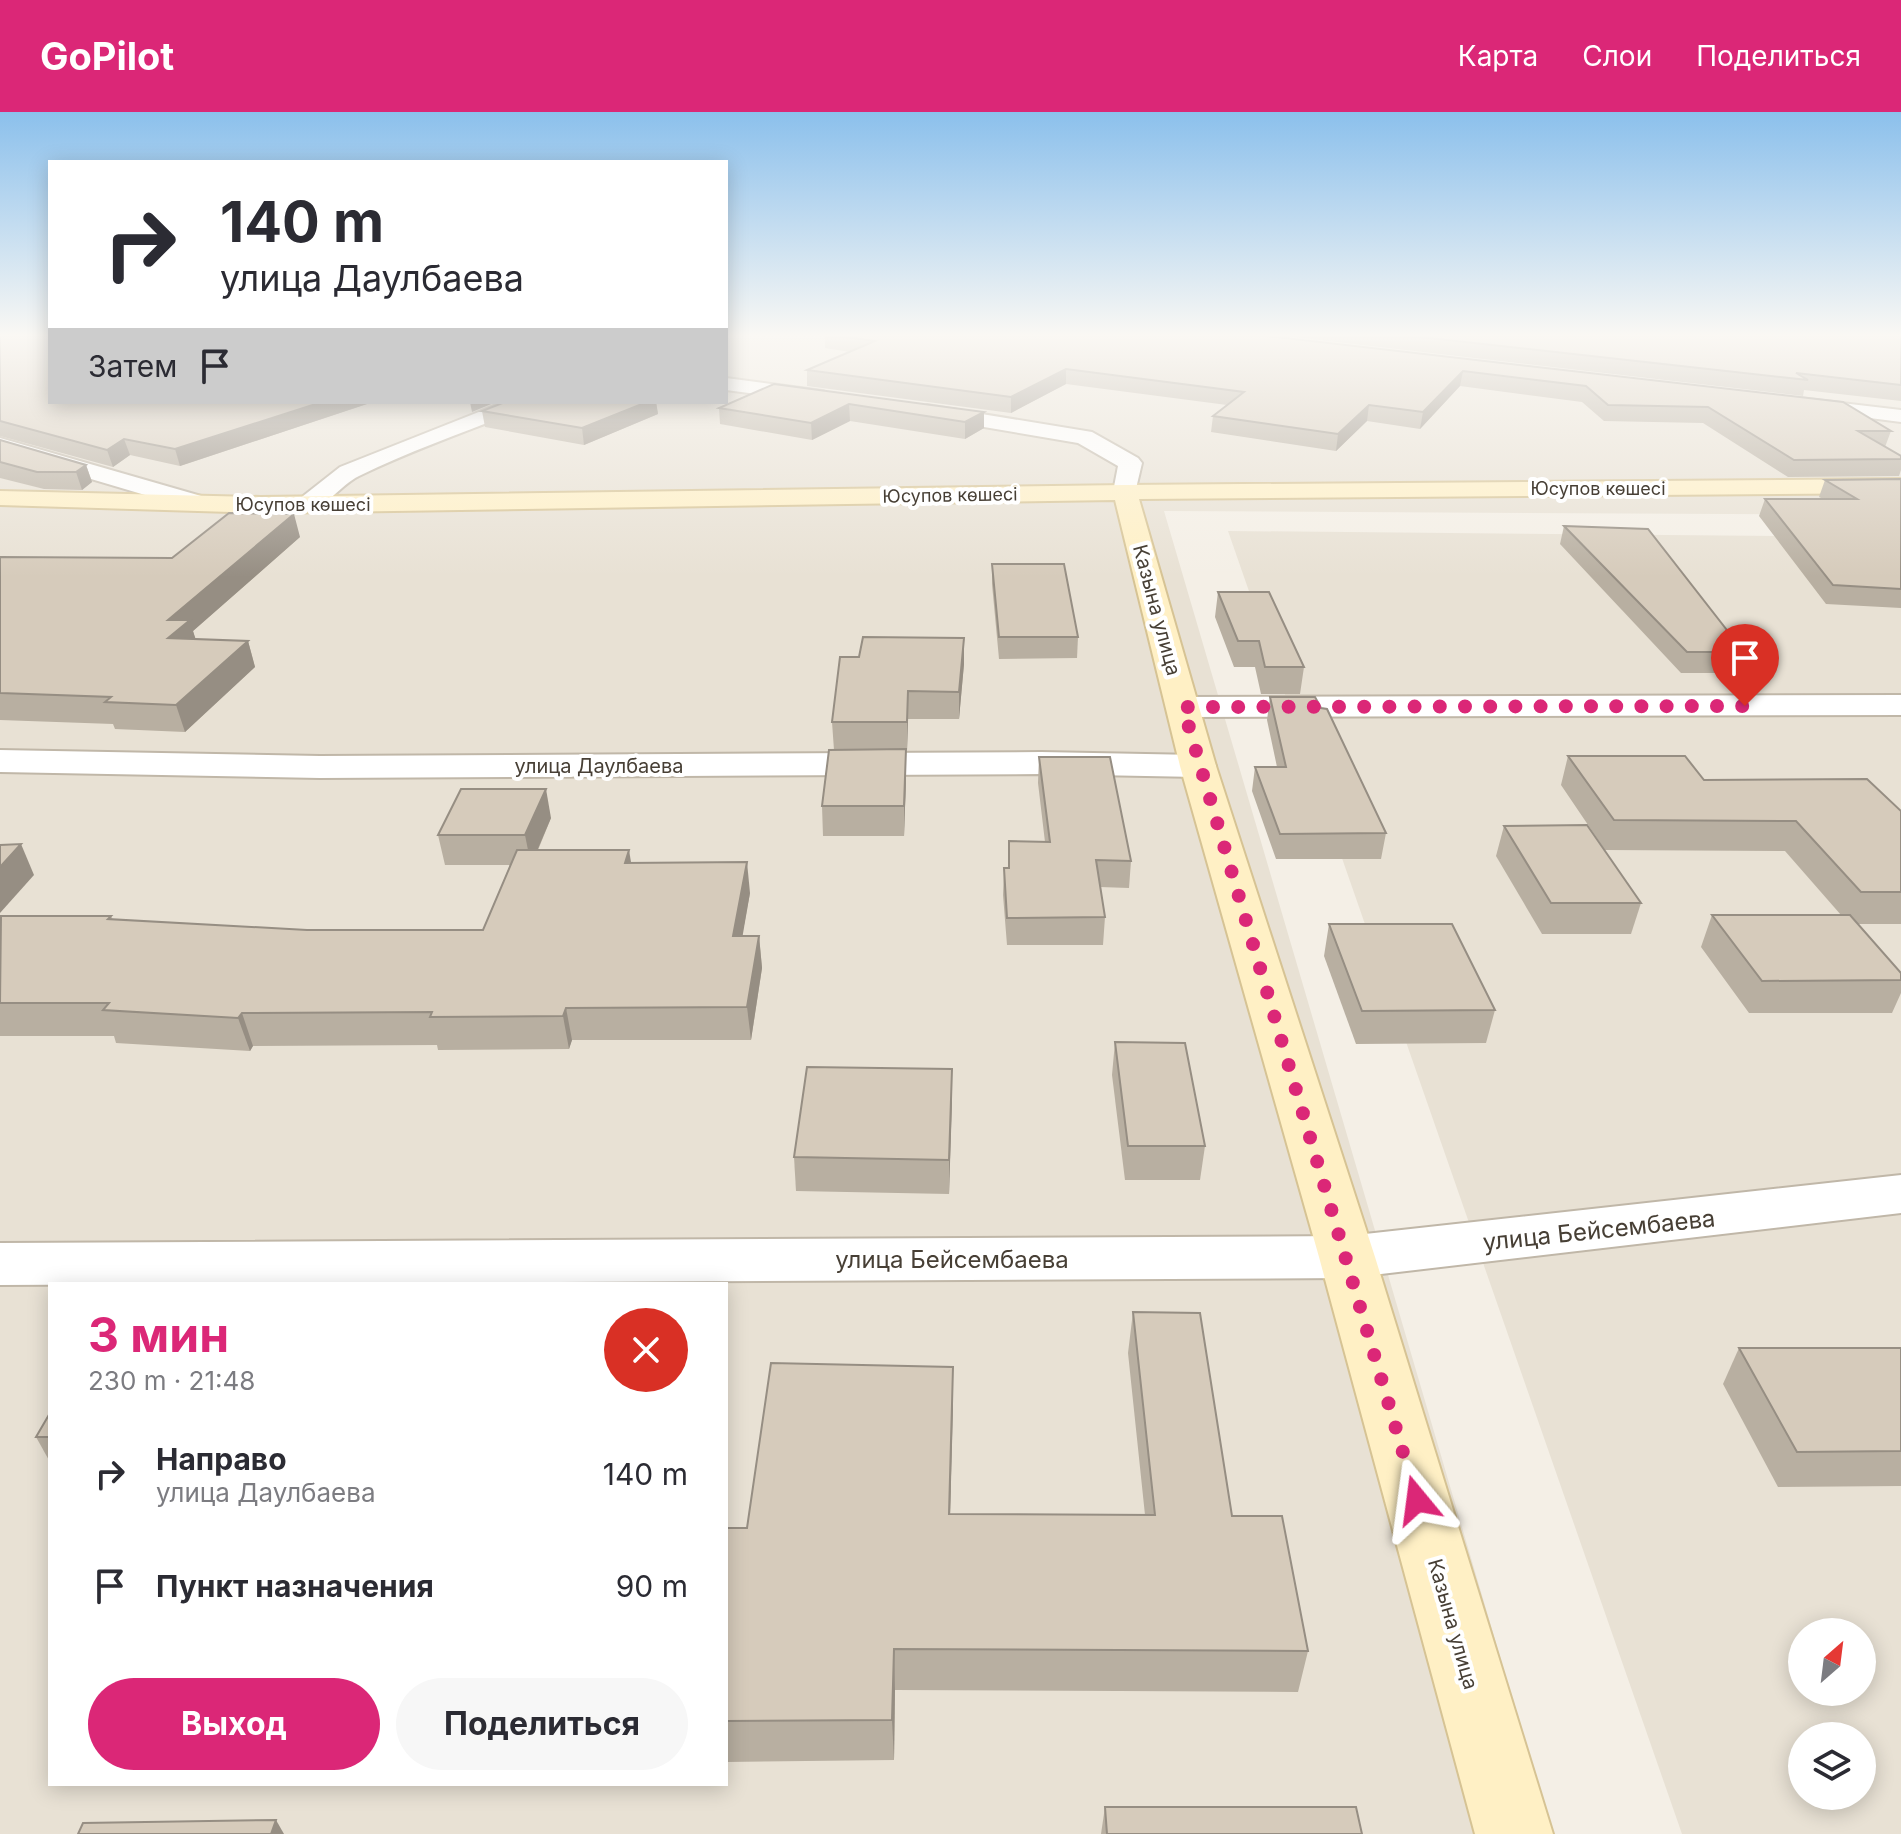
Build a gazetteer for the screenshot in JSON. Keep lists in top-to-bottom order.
{
  "streets": {
    "street": [
      "Юсупов көшесі",
      "Казына улица",
      "улица Даулбаева",
      "улица Бейсембаева"
    ]
  },
  "crossings": [
    ["Юсупов көшесі", "Казына улица"],
    ["Казына улица", "улица Даулбаева"],
    ["Казына улица", "улица Бейсембаева"]
  ],
  "north": "top right",
  "page": {
    "header": "GoPilot",
    "nav": ["Карта", "Слои", "Поделиться"],
    "turn": ["140 m", "улица Даулбаева"],
    "then": "Затем",
    "heading": ["3 мин", "230 m · 21:48"],
    "list": [
      {
        "name": "Направо",
        "note": "улица Даулбаева",
        "value": "140 m"
      },
      {
        "name": "Пункт назначения",
        "value": "90 m"
      }
    ],
    "buttons": ["Выход", "Поделиться"]
  }
}
